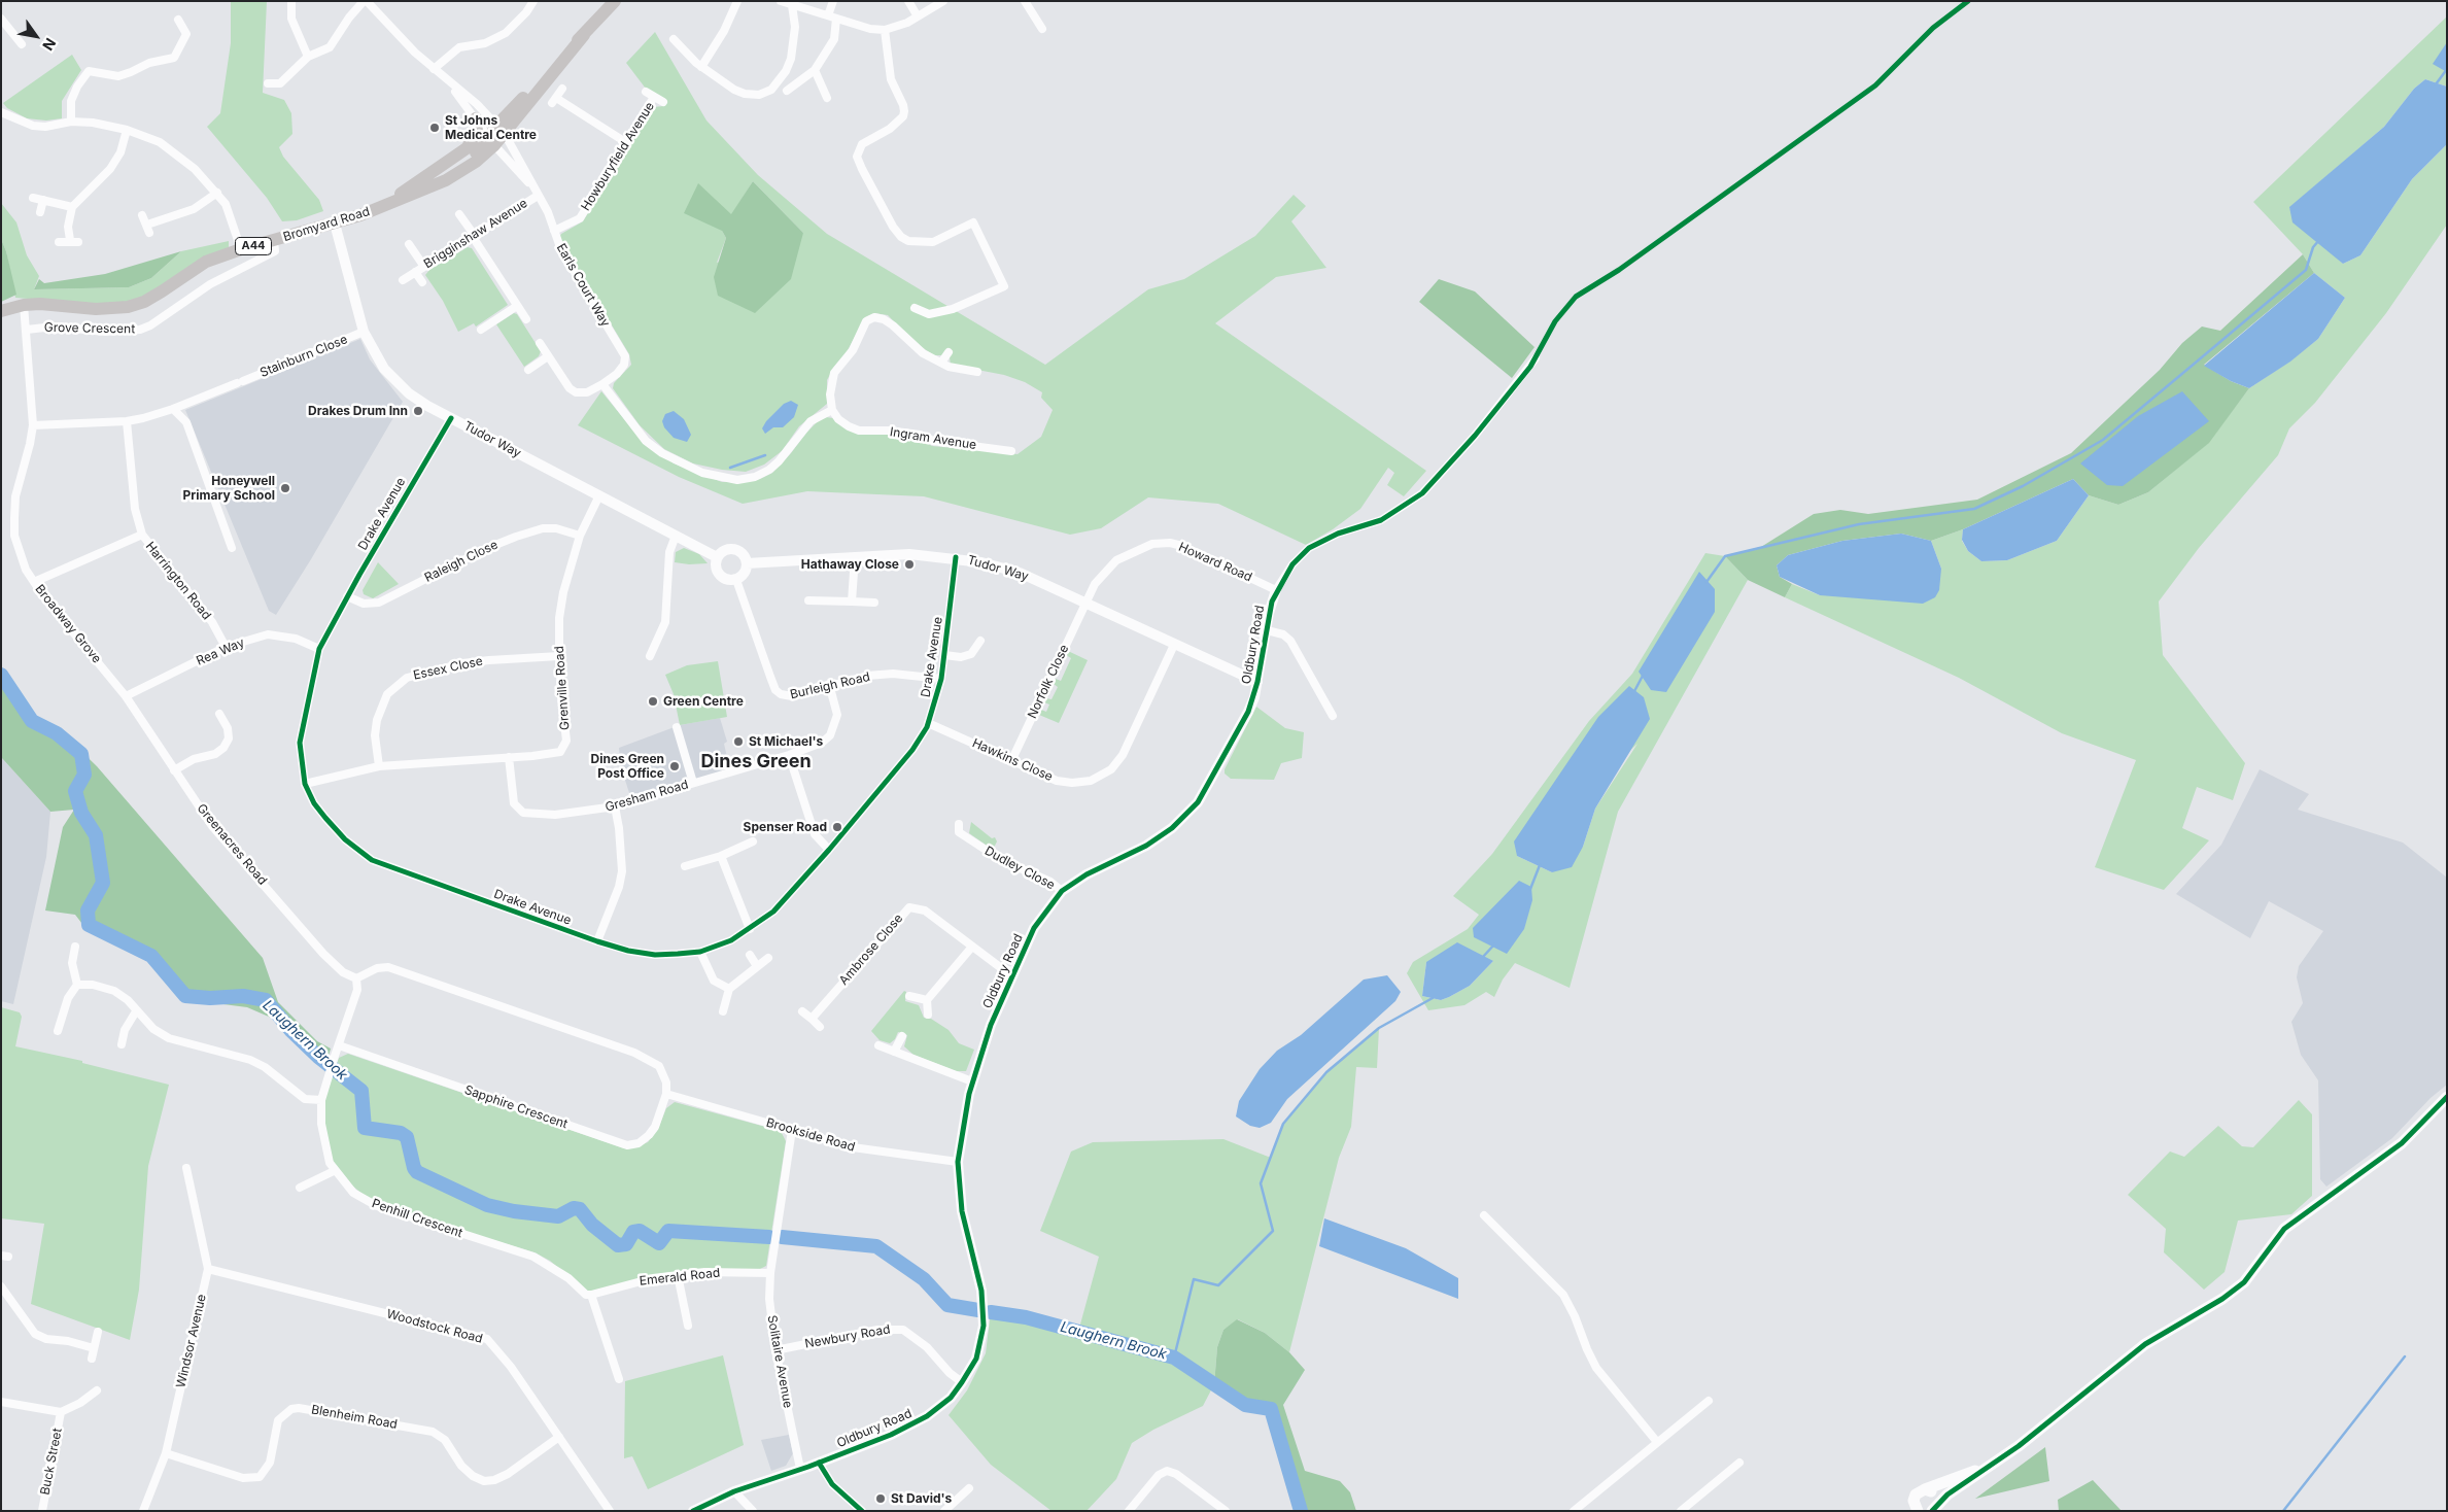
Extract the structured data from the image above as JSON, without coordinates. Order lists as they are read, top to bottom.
{
  "streets": {
    "main road": ["Bromyard Road", "A44"],
    "street": [
      "Howburyfield Avenue",
      "Brigginshaw Avenue",
      "Earls Court Way",
      "Grove Crescent",
      "Stainburn Close",
      "Ingram Avenue",
      "Tudor Way",
      "Drake Avenue",
      "Raleigh Close",
      "Howard Road",
      "Harrington Road",
      "Broadway Grove",
      "Oldbury Road",
      "Rea Way",
      "Essex Close",
      "Norfolk Close",
      "Burleigh Road",
      "Grenville Road",
      "Hawkins Close",
      "Gresham Road",
      "Greenacres Road",
      "Dudley Close",
      "Ambrose Close",
      "Sapphire Crescent",
      "Brookside Road",
      "Penhill Crescent",
      "Emerald Road",
      "Woodstock Road",
      "Newbury Road",
      "Windsor Avenue",
      "Solitaire Avenue",
      "Blenheim Road",
      "Buck Street"
    ]
  },
  "crossings": [
    ["Howburyfield Avenue", "Earls Court Way"],
    ["Bromyard Road", "Earls Court Way"],
    ["Bromyard Road", "Grove Crescent"],
    ["Bromyard Road", "Tudor Way"],
    ["Bromyard Road", "Broadway Grove"],
    ["Brigginshaw Avenue", "Earls Court Way"],
    ["Grove Crescent", "Broadway Grove"],
    ["Stainburn Close", "Tudor Way"],
    ["Stainburn Close", "Harrington Road"],
    ["Stainburn Close", "Broadway Grove"],
    ["Tudor Way", "Drake Avenue"],
    ["Tudor Way", "Howard Road"],
    ["Tudor Way", "Oldbury Road"],
    ["Tudor Way", "Norfolk Close"],
    ["Tudor Way", "Burleigh Road"],
    ["Tudor Way", "Grenville Road"],
    ["Tudor Way", "Hawkins Close"],
    ["Drake Avenue", "Raleigh Close"],
    ["Drake Avenue", "Rea Way"],
    ["Drake Avenue", "Burleigh Road"],
    ["Drake Avenue", "Grenville Road"],
    ["Drake Avenue", "Hawkins Close"],
    ["Raleigh Close", "Grenville Road"],
    ["Howard Road", "Oldbury Road"],
    ["Howard Road", "Norfolk Close"],
    ["Harrington Road", "Rea Way"],
    ["Broadway Grove", "Rea Way"],
    ["Broadway Grove", "Greenacres Road"],
    ["Oldbury Road", "Dudley Close"],
    ["Oldbury Road", "Ambrose Close"],
    ["Oldbury Road", "Brookside Road"],
    ["Oldbury Road", "Newbury Road"],
    ["Oldbury Road", "Solitaire Avenue"],
    ["Rea Way", "Greenacres Road"],
    ["Essex Close", "Grenville Road"],
    ["Norfolk Close", "Hawkins Close"],
    ["Burleigh Road", "Gresham Road"],
    ["Grenville Road", "Gresham Road"],
    ["Greenacres Road", "Penhill Crescent"],
    ["Sapphire Crescent", "Brookside Road"],
    ["Sapphire Crescent", "Penhill Crescent"],
    ["Brookside Road", "Solitaire Avenue"],
    ["Penhill Crescent", "Emerald Road"],
    ["Emerald Road", "Solitaire Avenue"],
    ["Woodstock Road", "Windsor Avenue"],
    ["Woodstock Road", "Blenheim Road"],
    ["Newbury Road", "Solitaire Avenue"],
    ["Windsor Avenue", "Blenheim Road"]
  ],
  "districts": ["Dines Green"],
  "water": ["Laughern Brook"],
  "places": [
    "St Johns Medical Centre",
    "Drakes Drum Inn",
    "Honeywell Primary School",
    "Hathaway Close",
    "Green Centre",
    "St Michael's",
    "Dines Green Post Office",
    "Spenser Road",
    "St David's"
  ],
  "north": "bottom right"
}
